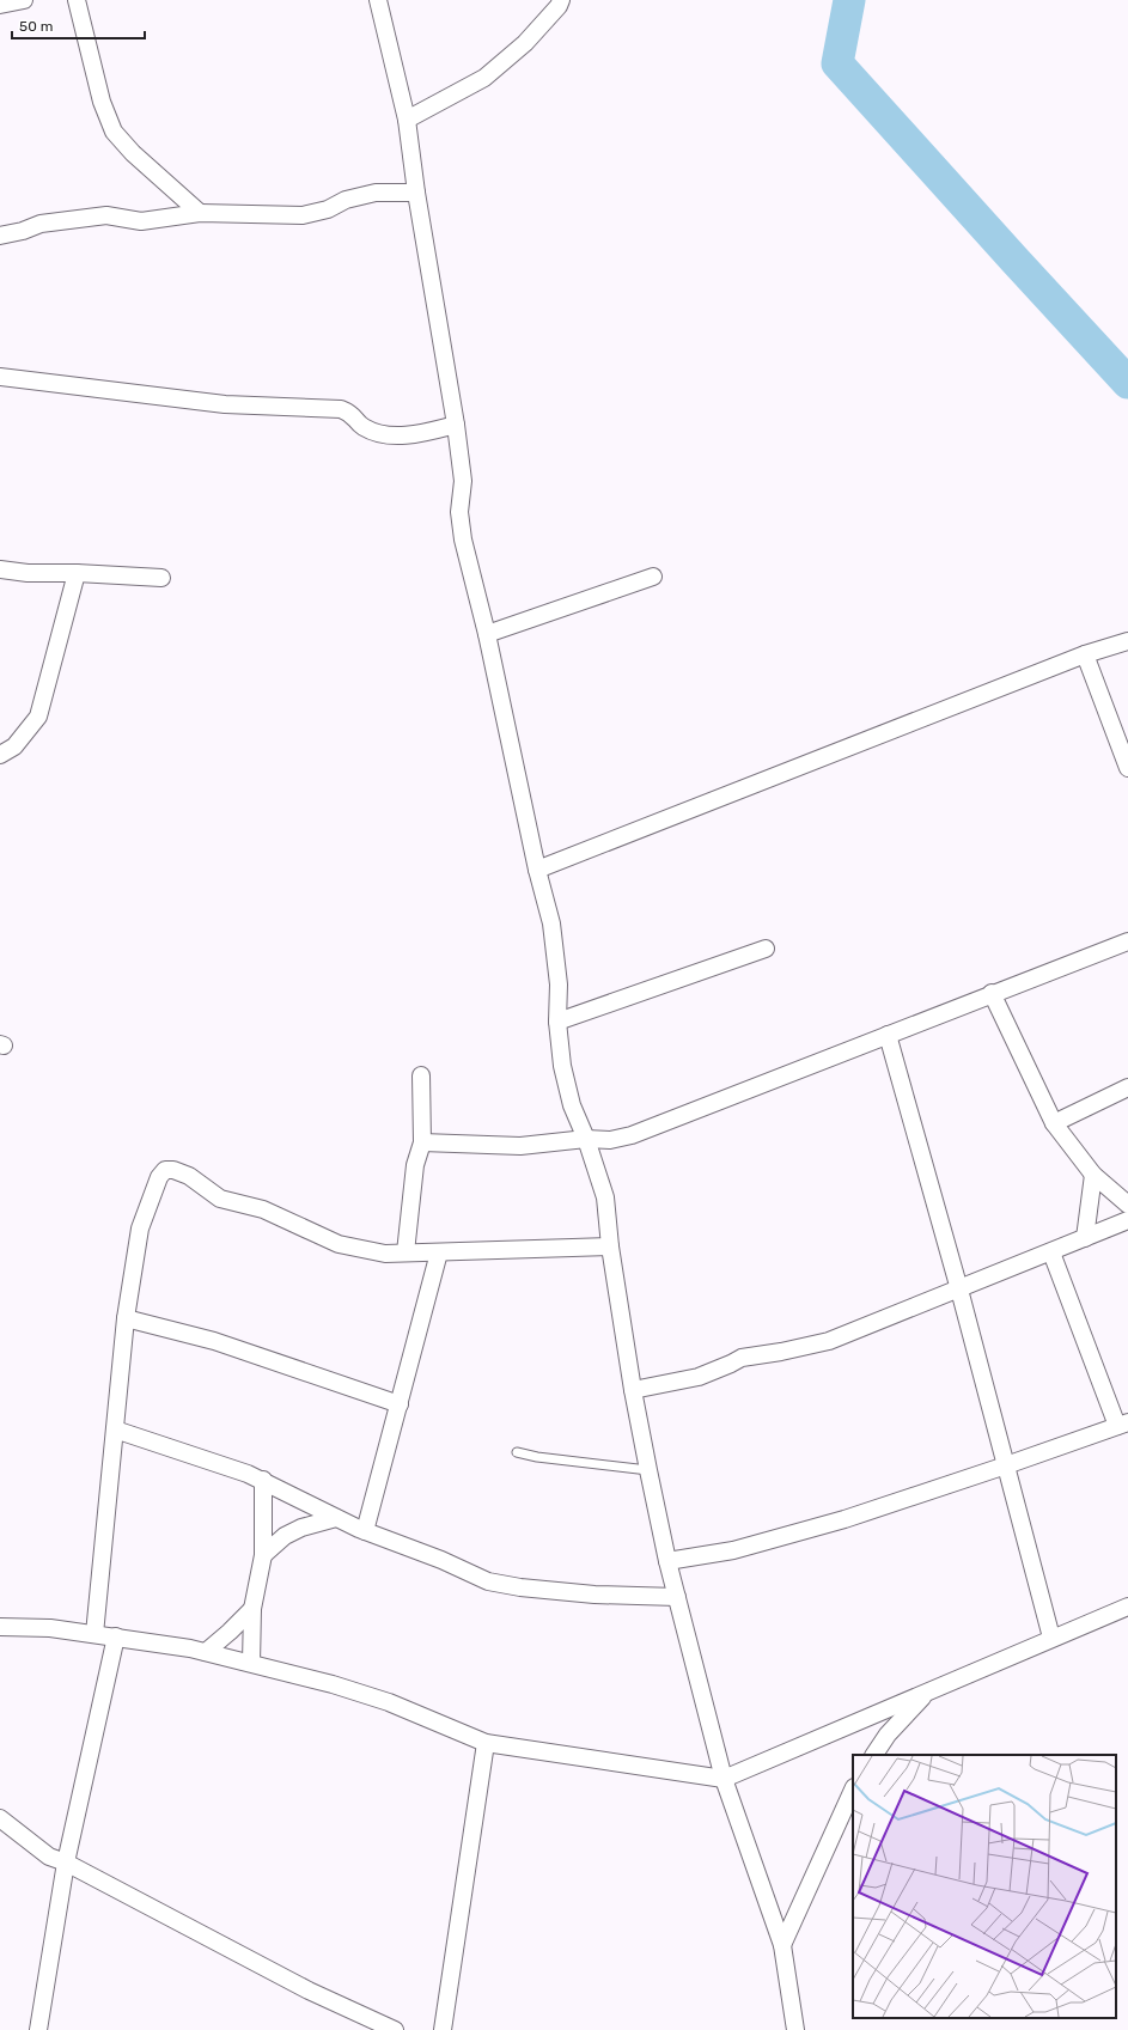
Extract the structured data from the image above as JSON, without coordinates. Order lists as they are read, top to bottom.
{
  "scale_bar": "50 m"
}
